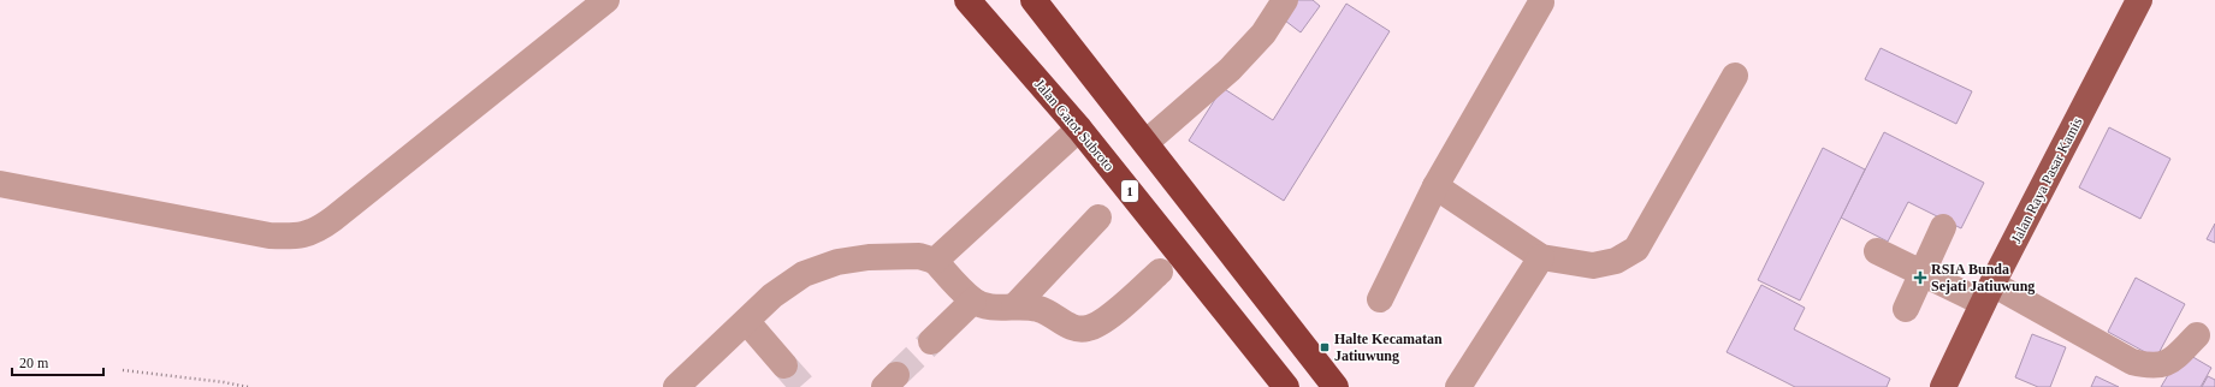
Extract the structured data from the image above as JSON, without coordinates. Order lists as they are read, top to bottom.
{
  "streets": {
    "highway": ["Jalan Gatot Subroto", "1"],
    "main road": ["Jalan Raya Pasar Kamis"]
  },
  "places": {
    "health": ["RSIA Bunda Sejati Jatiuwung"],
    "transit": ["Halte Kecamatan Jatiuwung"]
  },
  "scale_bar": "20 m"
}
